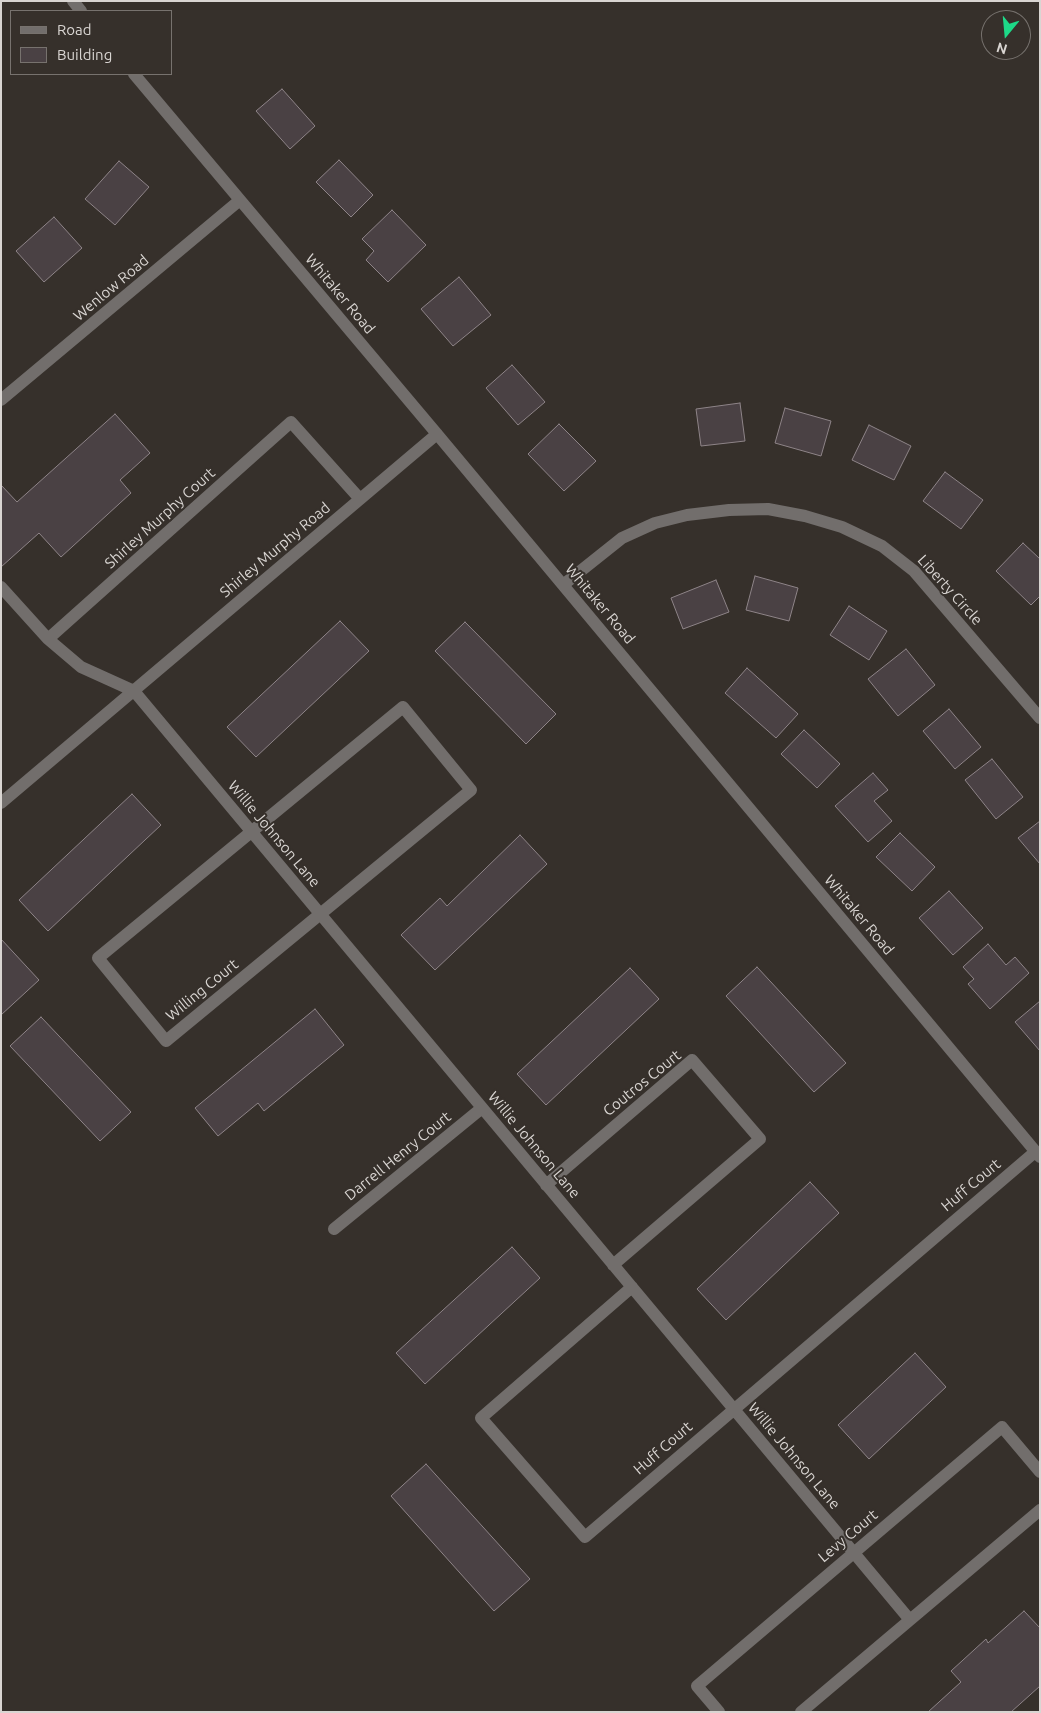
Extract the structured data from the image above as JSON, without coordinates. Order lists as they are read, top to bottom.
{
  "streets": {
    "street": [
      "Wenlow Road",
      "Whitaker Road",
      "Shirley Murphy Court",
      "Shirley Murphy Road",
      "Liberty Circle",
      "Willie Johnson Lane",
      "Willing Court",
      "Coutros Court",
      "Darrell Henry Court",
      "Huff Court",
      "Levy Court"
    ]
  },
  "crossings": [
    ["Wenlow Road", "Whitaker Road"],
    ["Whitaker Road", "Shirley Murphy Road"],
    ["Whitaker Road", "Liberty Circle"],
    ["Whitaker Road", "Huff Court"],
    ["Shirley Murphy Court", "Shirley Murphy Road"],
    ["Shirley Murphy Road", "Willie Johnson Lane"],
    ["Willie Johnson Lane", "Willing Court"],
    ["Willie Johnson Lane", "Coutros Court"],
    ["Willie Johnson Lane", "Darrell Henry Court"],
    ["Willie Johnson Lane", "Huff Court"],
    ["Willie Johnson Lane", "Levy Court"]
  ],
  "legend": ["Road", "Building"],
  "north": "bottom"
}
